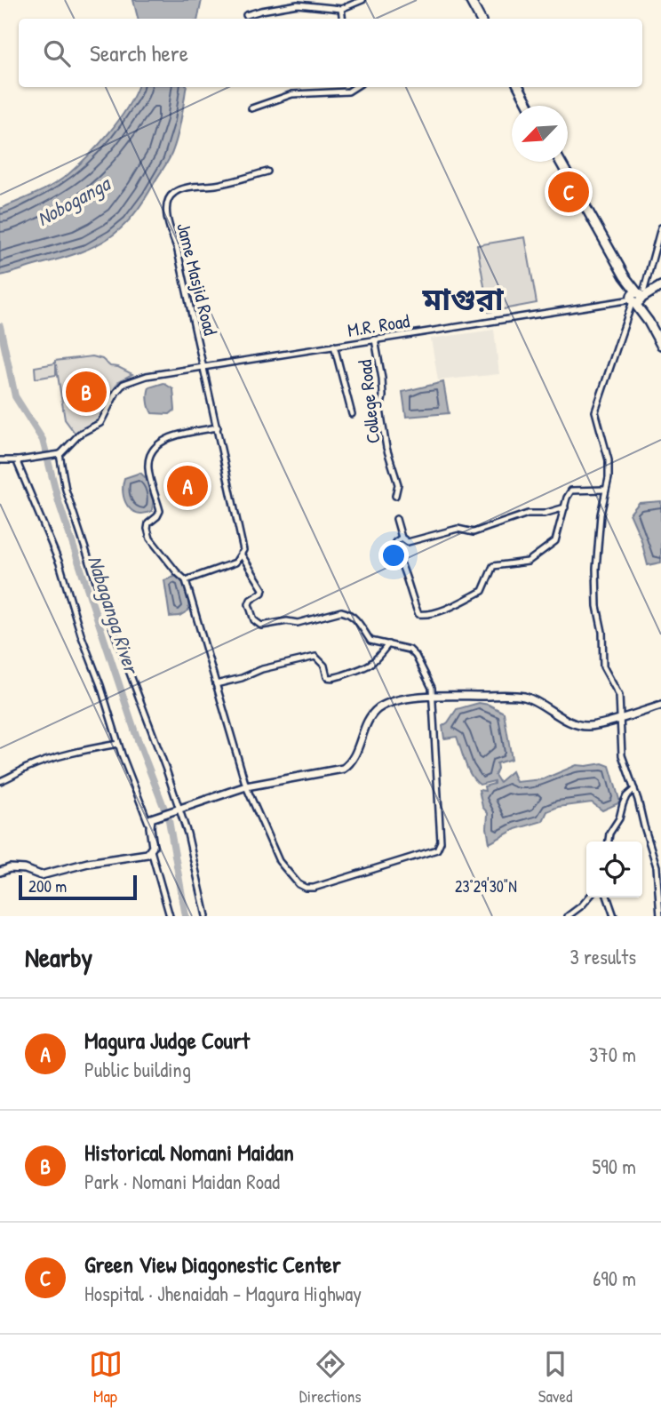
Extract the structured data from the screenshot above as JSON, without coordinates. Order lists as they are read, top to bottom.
{
  "streets": {
    "street": ["Jame Masjid Road", "M.R. Road", "College Road"]
  },
  "crossings": [
    ["Jame Masjid Road", "M.R. Road"],
    ["M.R. Road", "College Road"]
  ],
  "districts": ["মাগুরা"],
  "water": ["Noboganga", "Nabaganga River"],
  "scale_bar": "200 m",
  "north": "bottom left",
  "page": {
    "search": "Search here",
    "pins": ["C", "B", "A"],
    "scale": "200 m",
    "heading": ["Nearby", "3 results"],
    "list": [
      {
        "mark": "A",
        "name": "Magura Judge Court",
        "note": "Public building",
        "value": "370 m"
      },
      {
        "mark": "B",
        "name": "Historical Nomani Maidan",
        "note": "Park · Nomani Maidan Road",
        "value": "590 m"
      },
      {
        "mark": "C",
        "name": "Green View Diagonestic Center",
        "note": "Hospital · Jhenaidah - Magura Highway",
        "value": "690 m"
      }
    ],
    "nav": ["Map", "Directions", "Saved"]
  },
  "coordinates": ["23°29'30\"N"]
}
